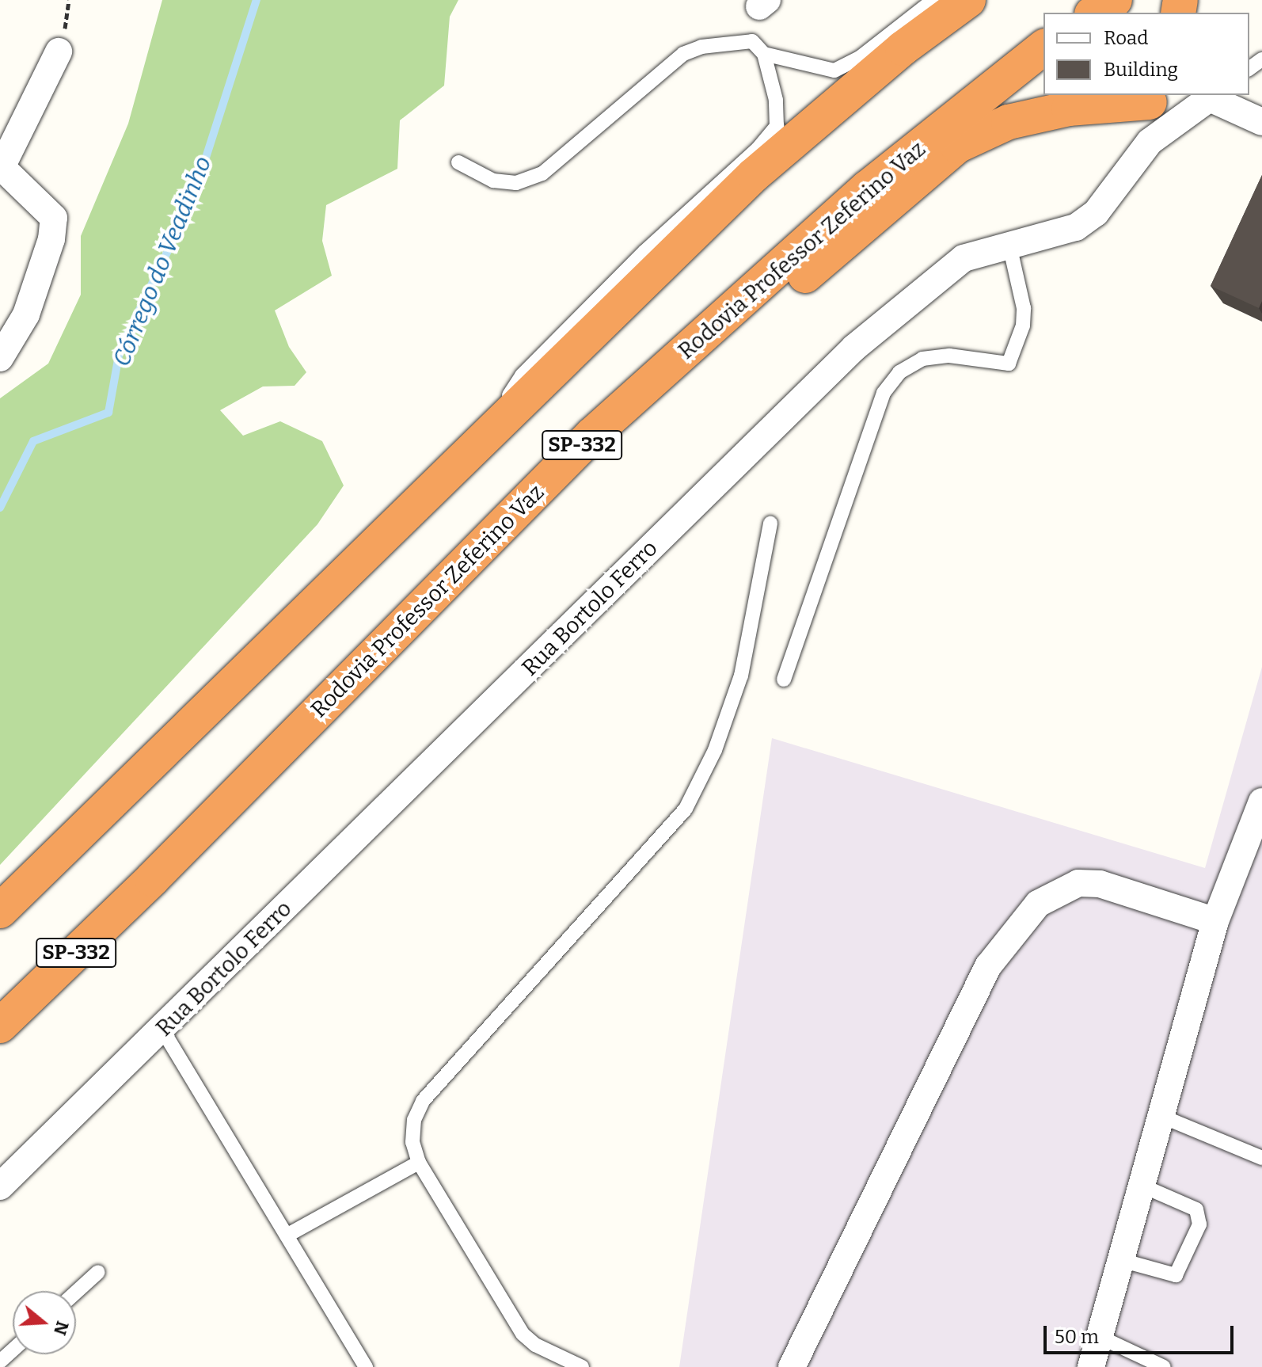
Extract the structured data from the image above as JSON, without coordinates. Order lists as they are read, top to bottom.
{
  "streets": {
    "highway": ["Rodovia Professor Zeferino Vaz", "SP-332"],
    "street": ["Rua Bortolo Ferro"]
  },
  "water": ["Córrego do Veadinho"],
  "legend": ["Road", "Building"],
  "scale_bar": "50 m",
  "north": "right"
}
